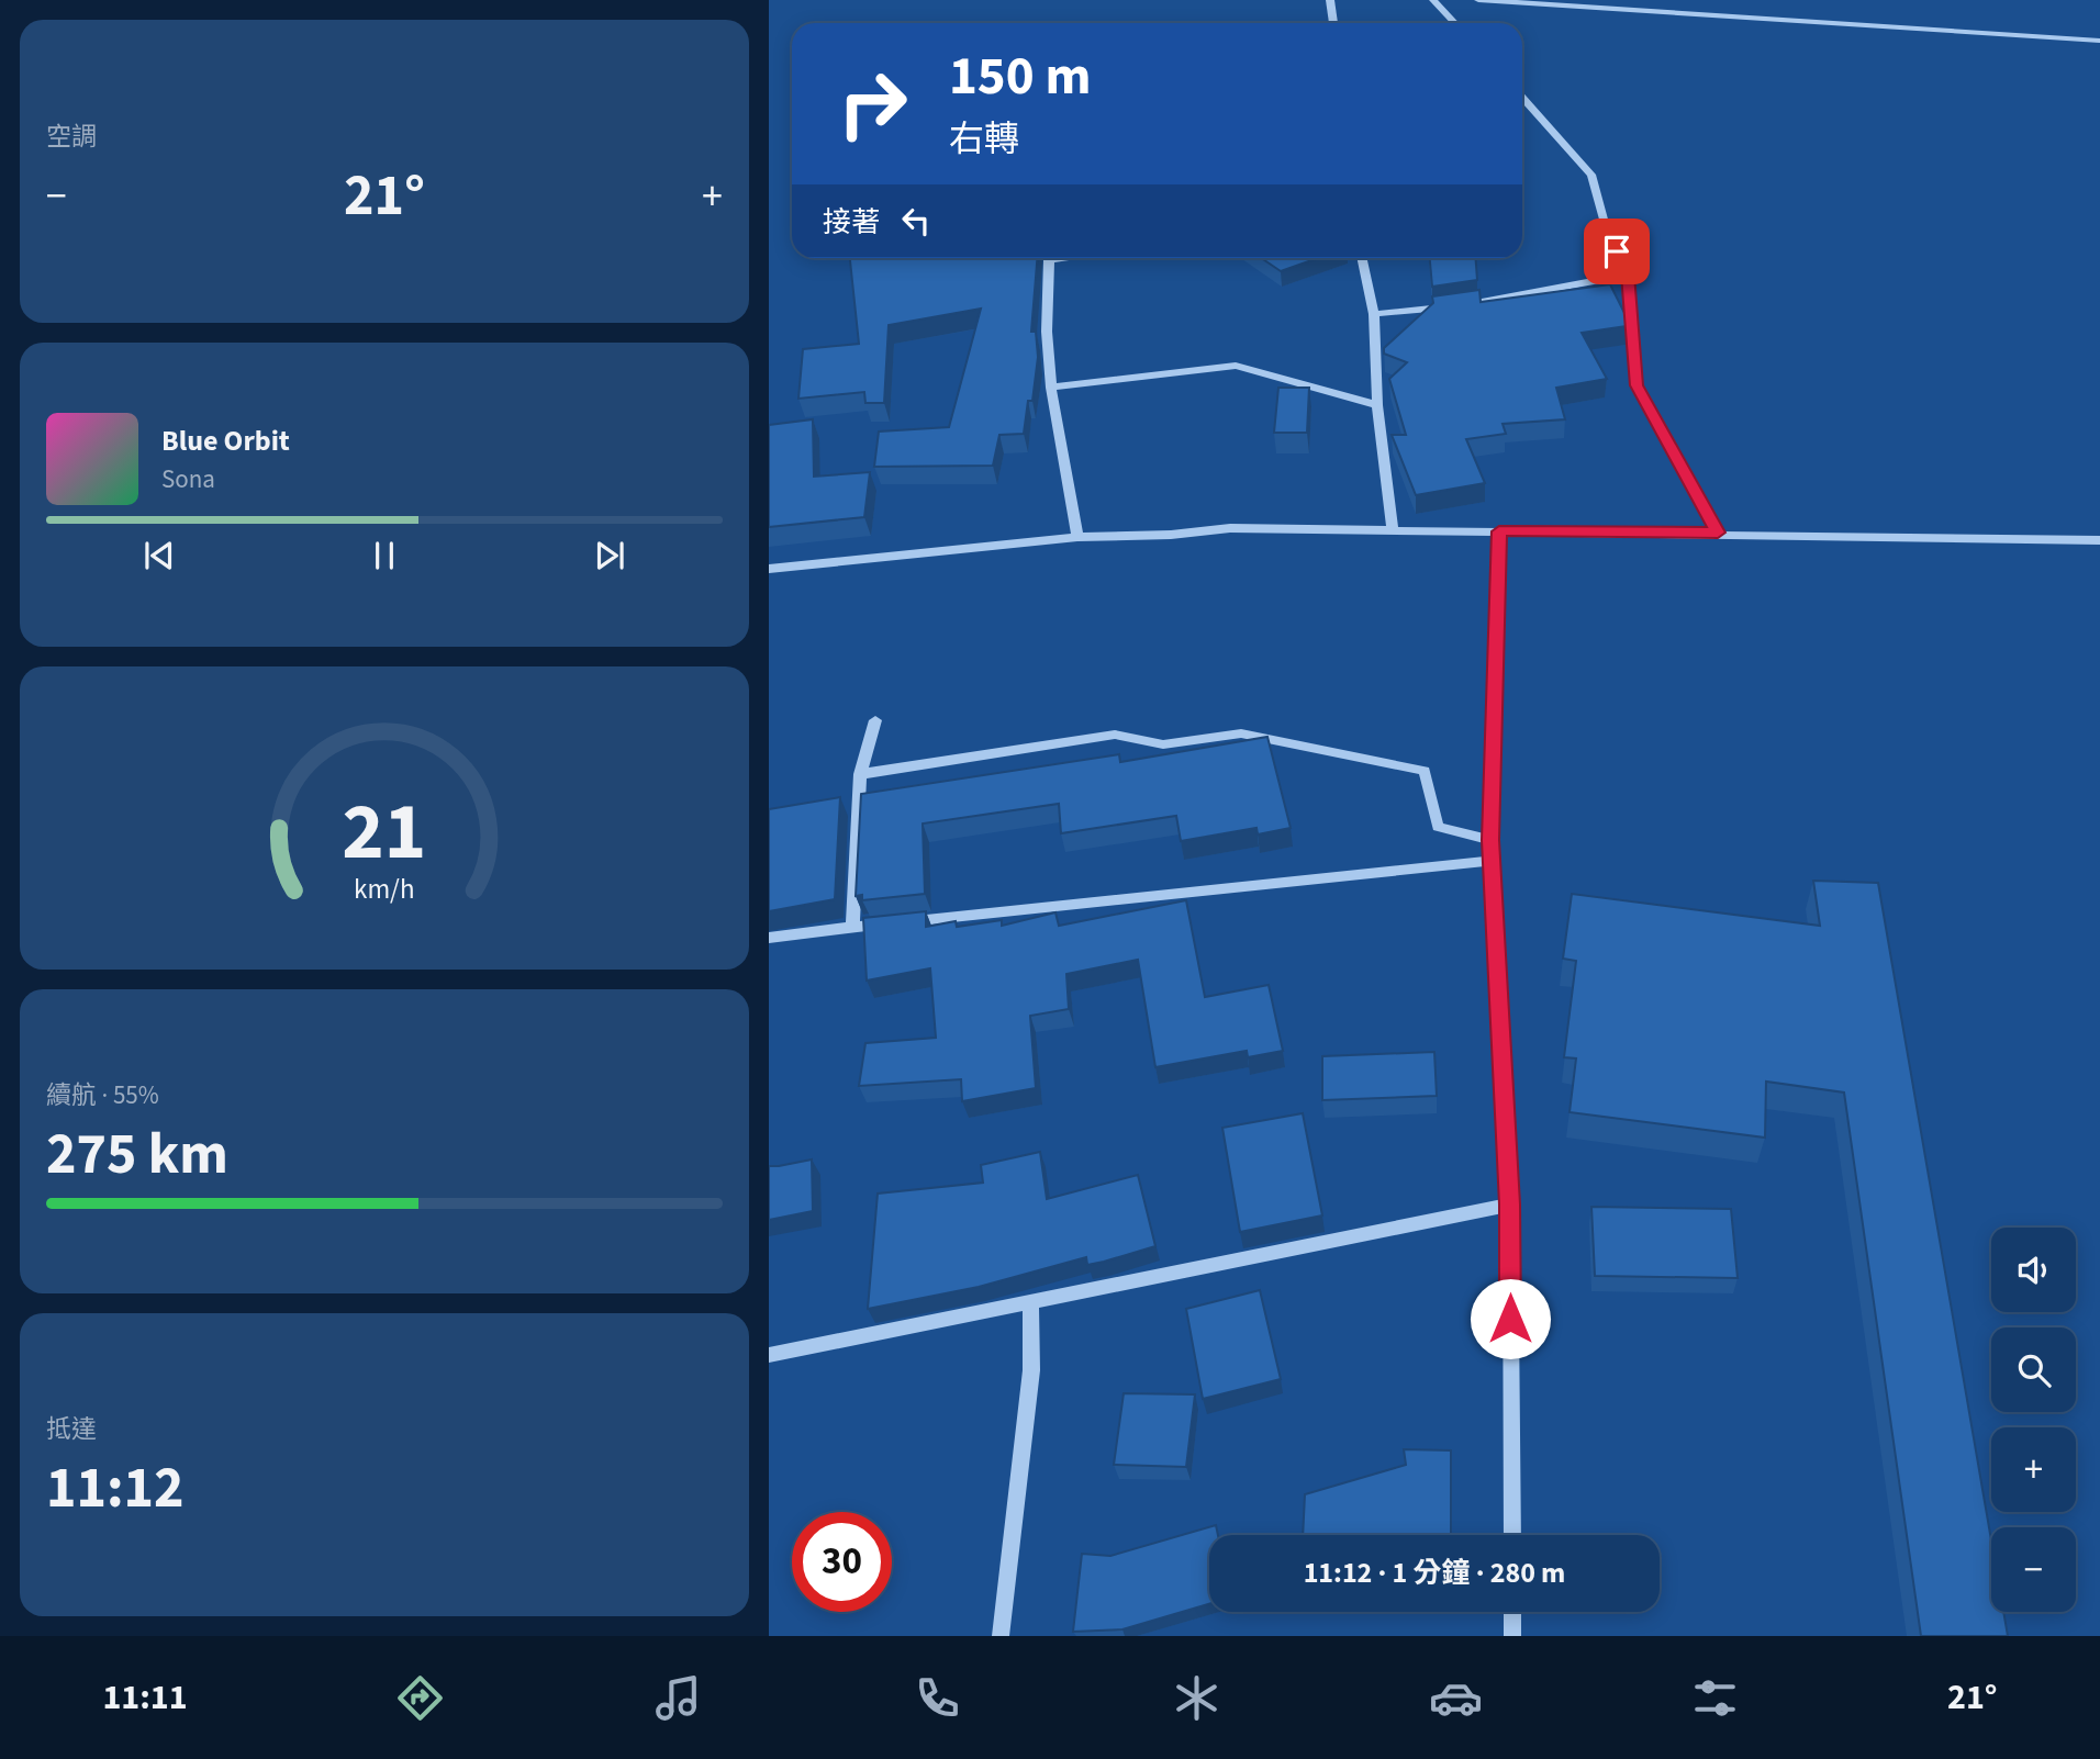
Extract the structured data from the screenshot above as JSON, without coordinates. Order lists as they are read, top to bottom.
{
  "page": {
    "tile": [
      "空調",
      ["續航 · 55%", "275 km"],
      ["抵達", "11:12"]
    ],
    "turn": ["150 m", "右轉"],
    "heat": ["−", "21°", "+"],
    "then": "接著",
    "song": ["Blue Orbit", "Sona"],
    "map_buttons": ["+", "−"],
    "limit": "30",
    "trip": "11:12 · 1 分鐘 · 280 m",
    "tabs": ["11:11", "21°"],
    "gauge": ["21", "km/h"]
  }
}
